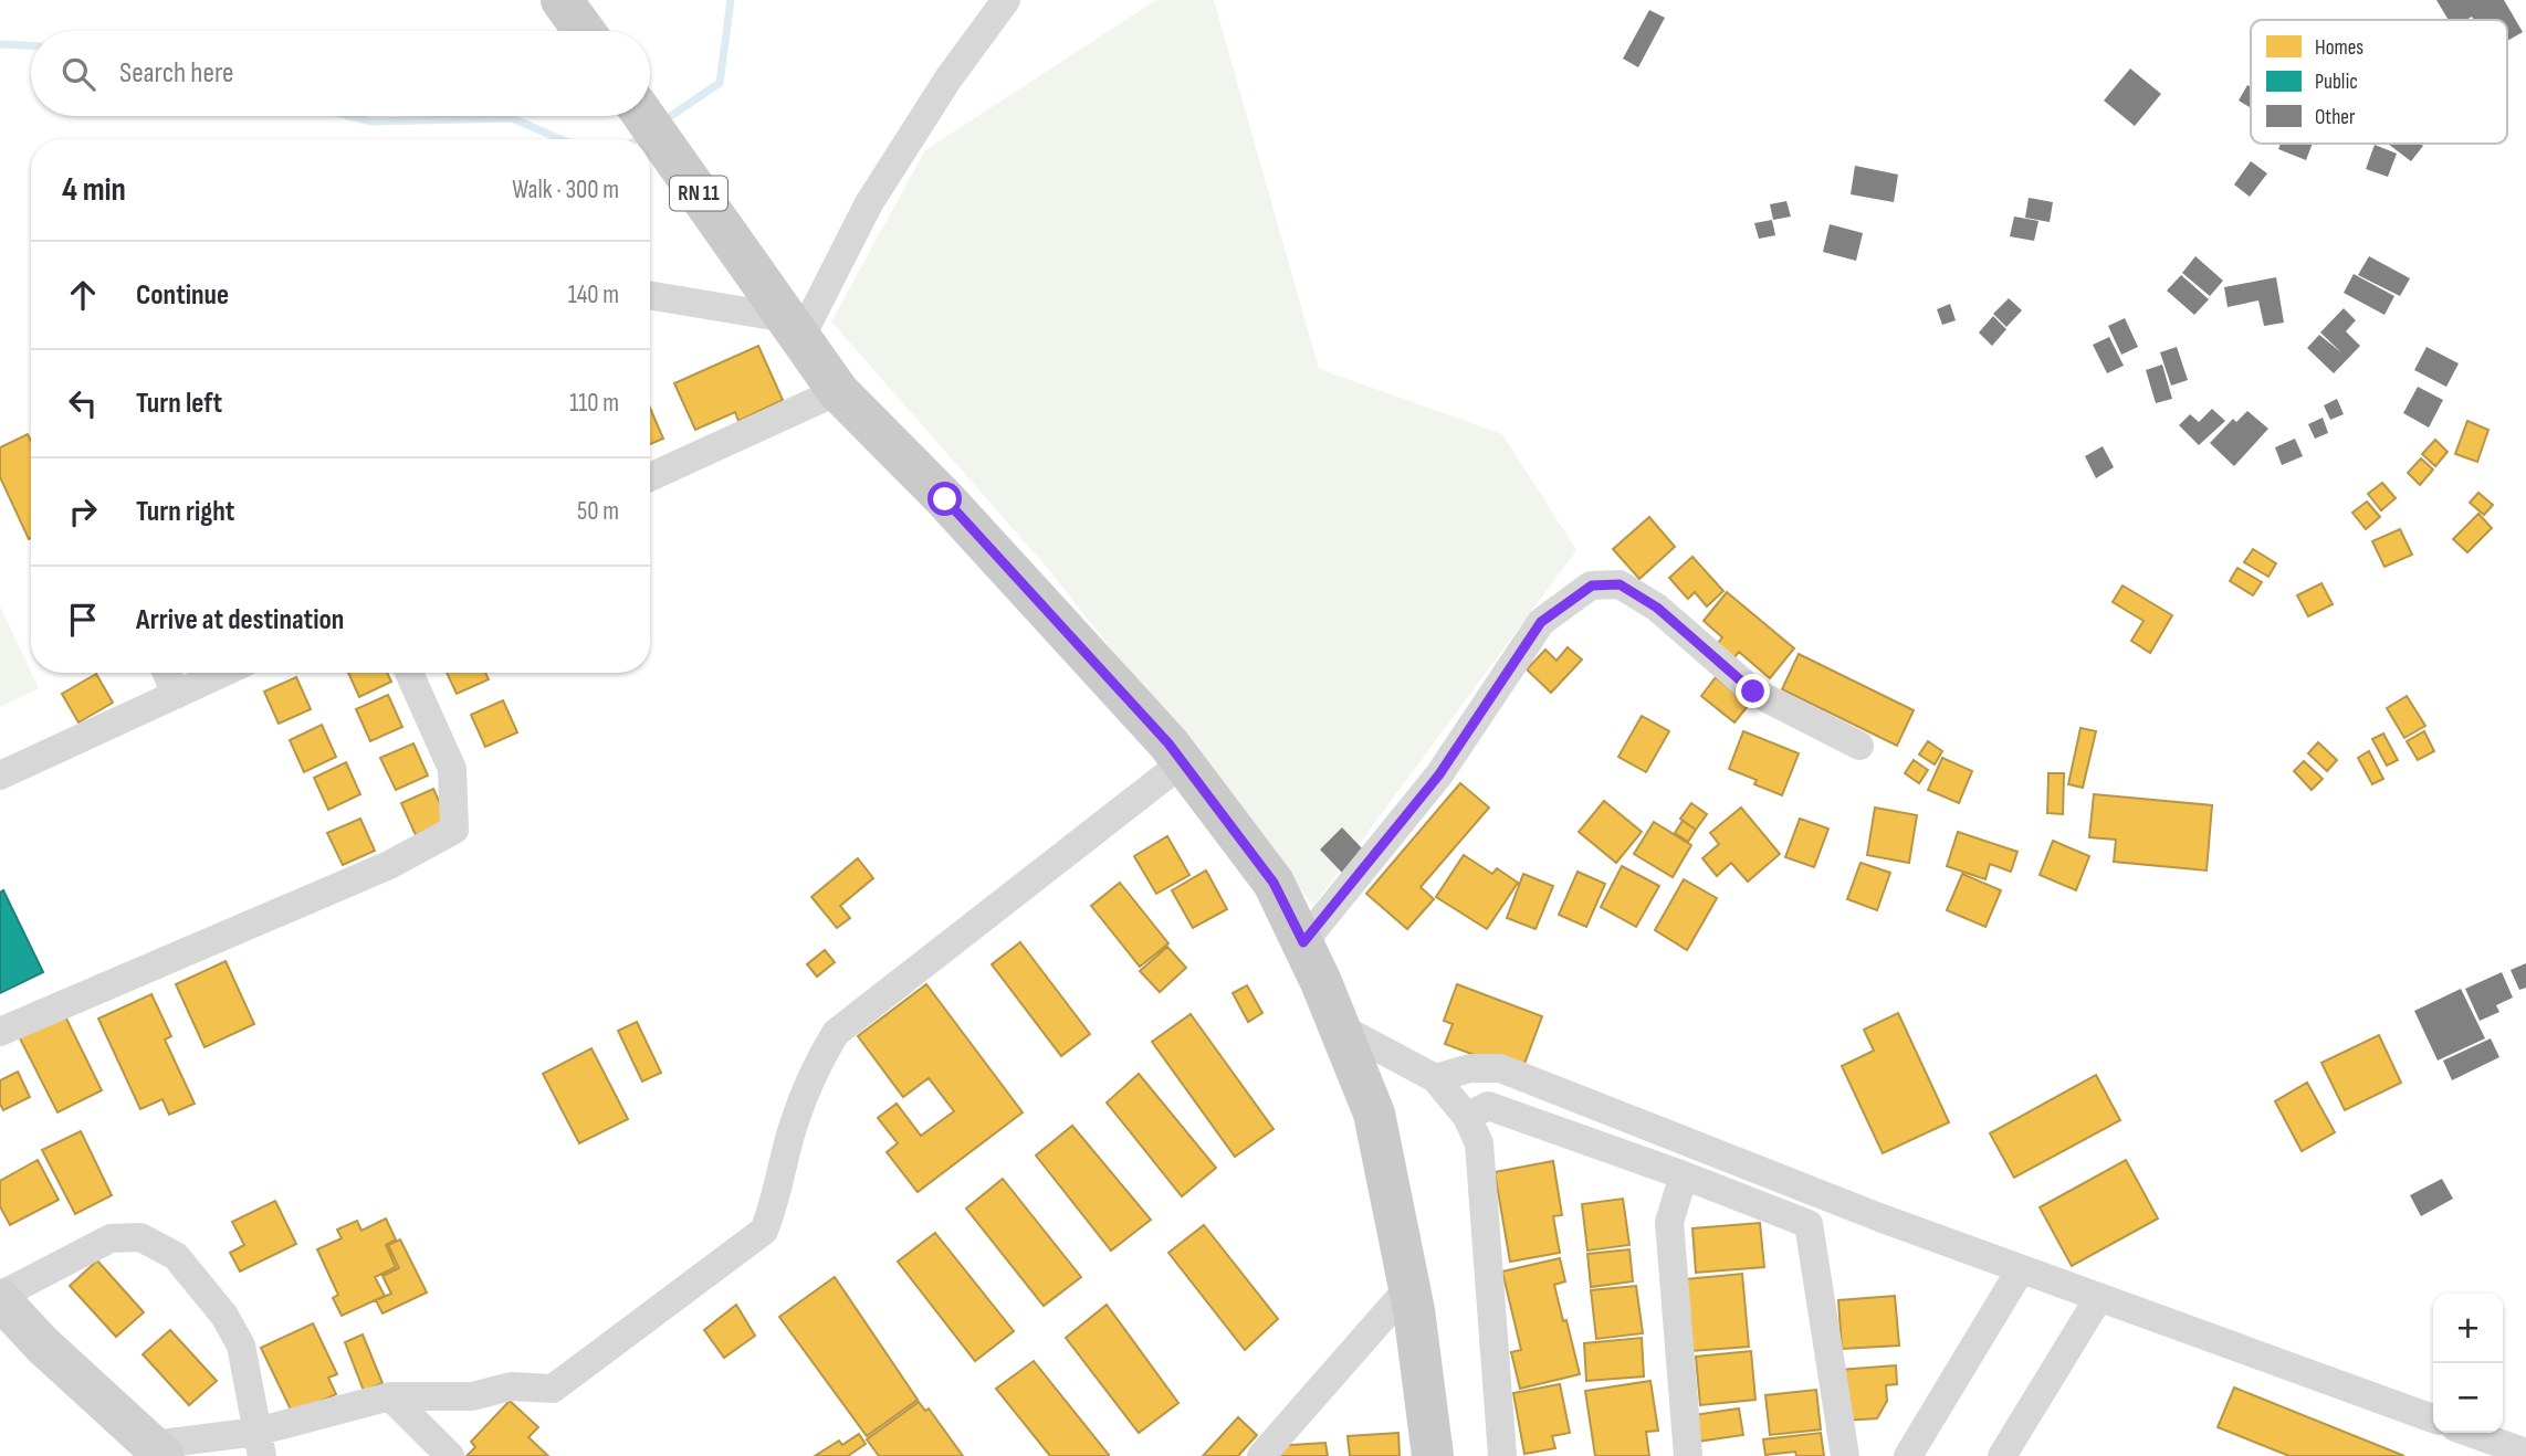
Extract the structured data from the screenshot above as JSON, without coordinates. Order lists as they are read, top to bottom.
{
  "streets": {
    "main road": ["RN 11"]
  },
  "legend": ["Homes", "Public", "Other"],
  "page": {
    "search": "Search here",
    "heading": ["4 min", "Walk · 300 m"],
    "list": [
      ["Continue", "140 m"],
      ["Turn left", "110 m"],
      ["Turn right", "50 m"],
      "Arrive at destination"
    ],
    "map_buttons": ["+", "−"]
  }
}
